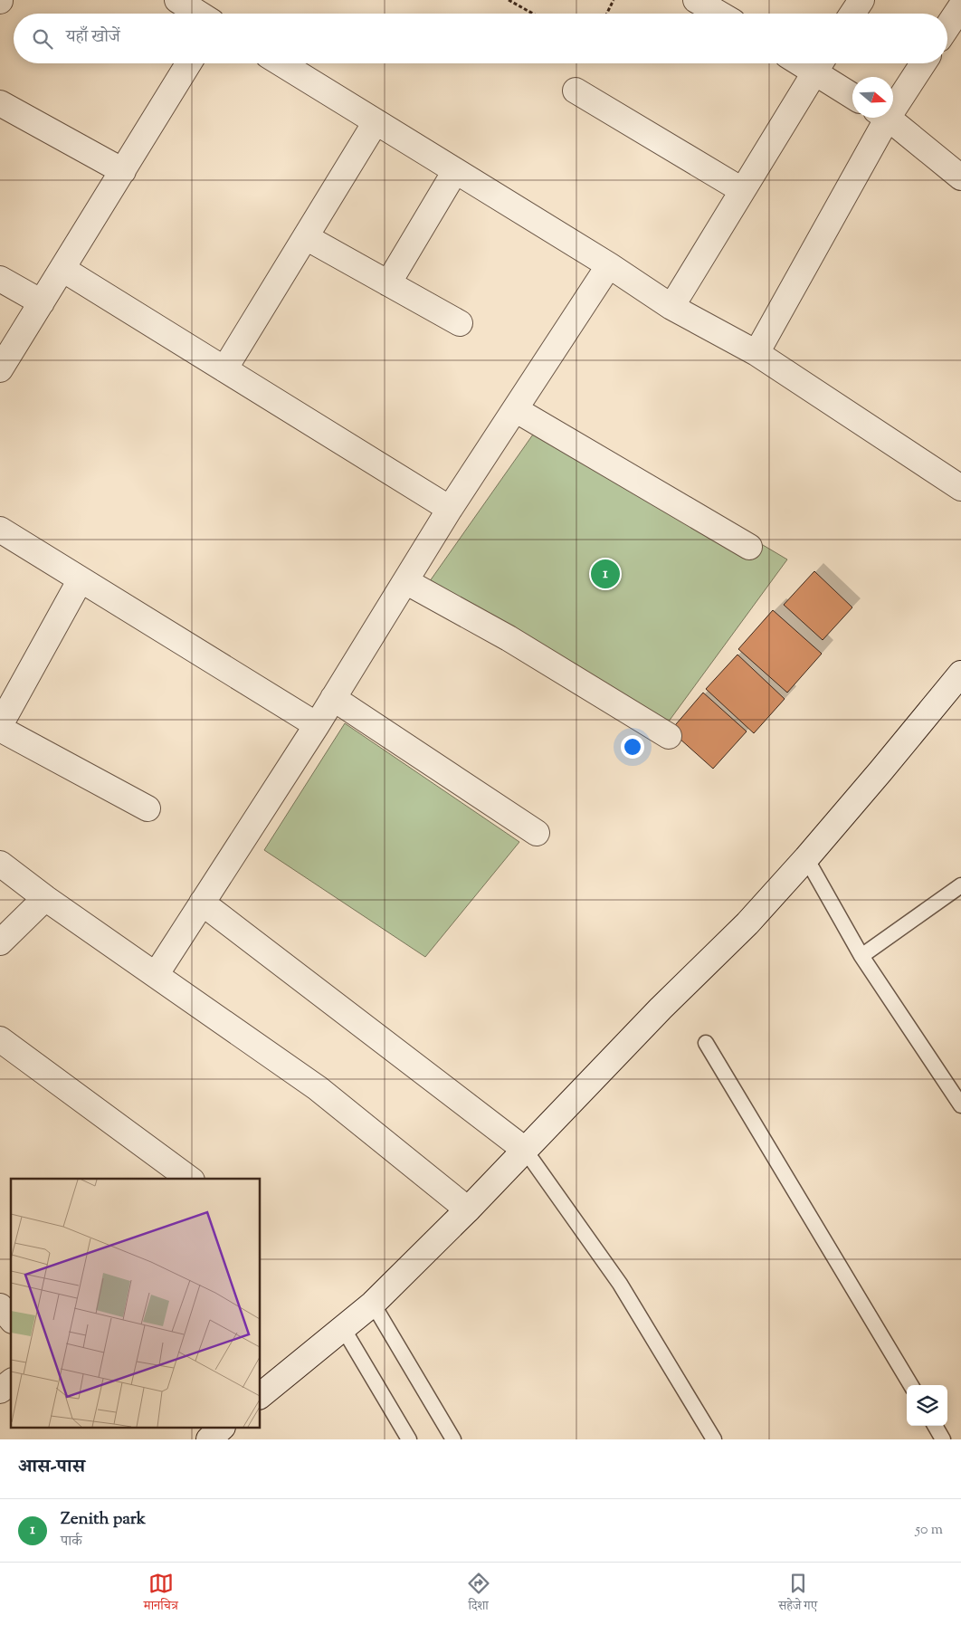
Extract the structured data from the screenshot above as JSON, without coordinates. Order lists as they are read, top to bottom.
{
  "north": "right",
  "page": {
    "search": "यहाँ खोजें",
    "pins": "1",
    "heading": "आस-पास",
    "list": [
      {
        "mark": "1",
        "name": "Zenith park",
        "note": "पार्क",
        "value": "50 m"
      }
    ],
    "nav": ["मानचित्र", "दिशा", "सहेजे गए"]
  }
}
